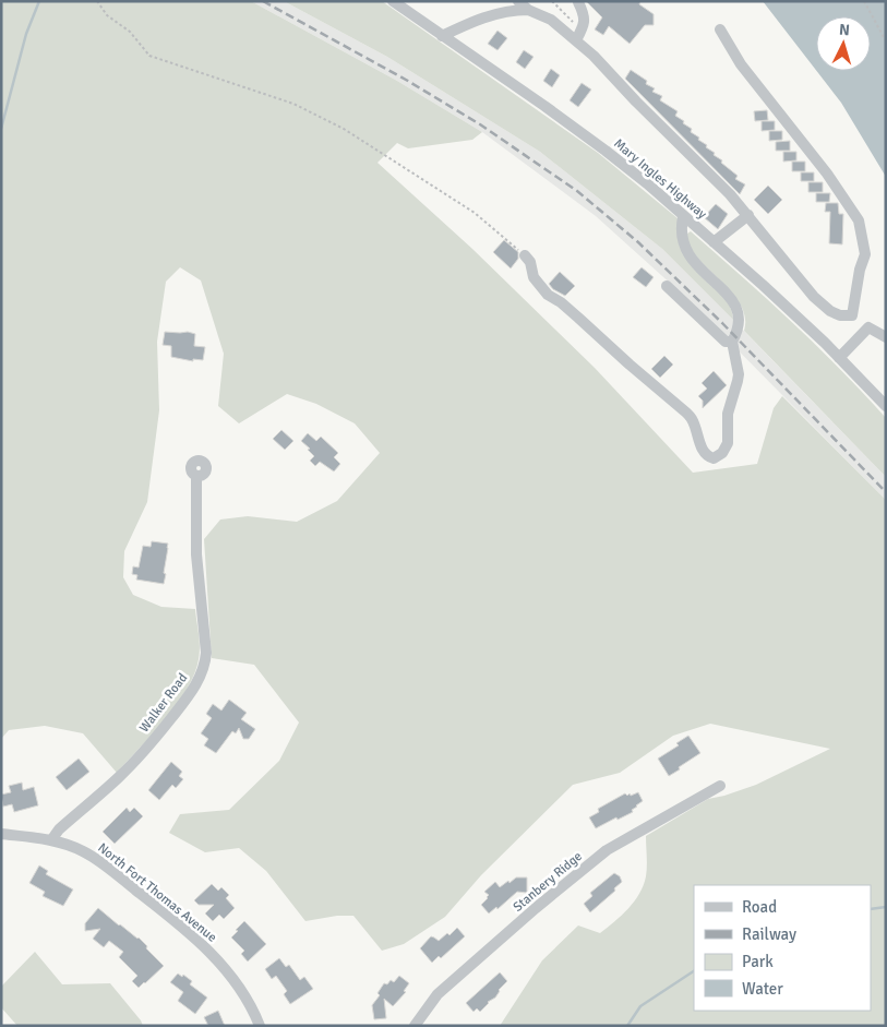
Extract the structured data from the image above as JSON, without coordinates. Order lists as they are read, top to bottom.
{
  "streets": {
    "street": [
      "Mary Ingles Highway",
      "Walker Road",
      "Stanbery Ridge",
      "North Fort Thomas Avenue"
    ]
  },
  "crossings": [
    ["Walker Road", "North Fort Thomas Avenue"]
  ],
  "legend": [
    "Road",
    "Railway",
    "Park",
    "Water"
  ],
  "north": "top"
}
